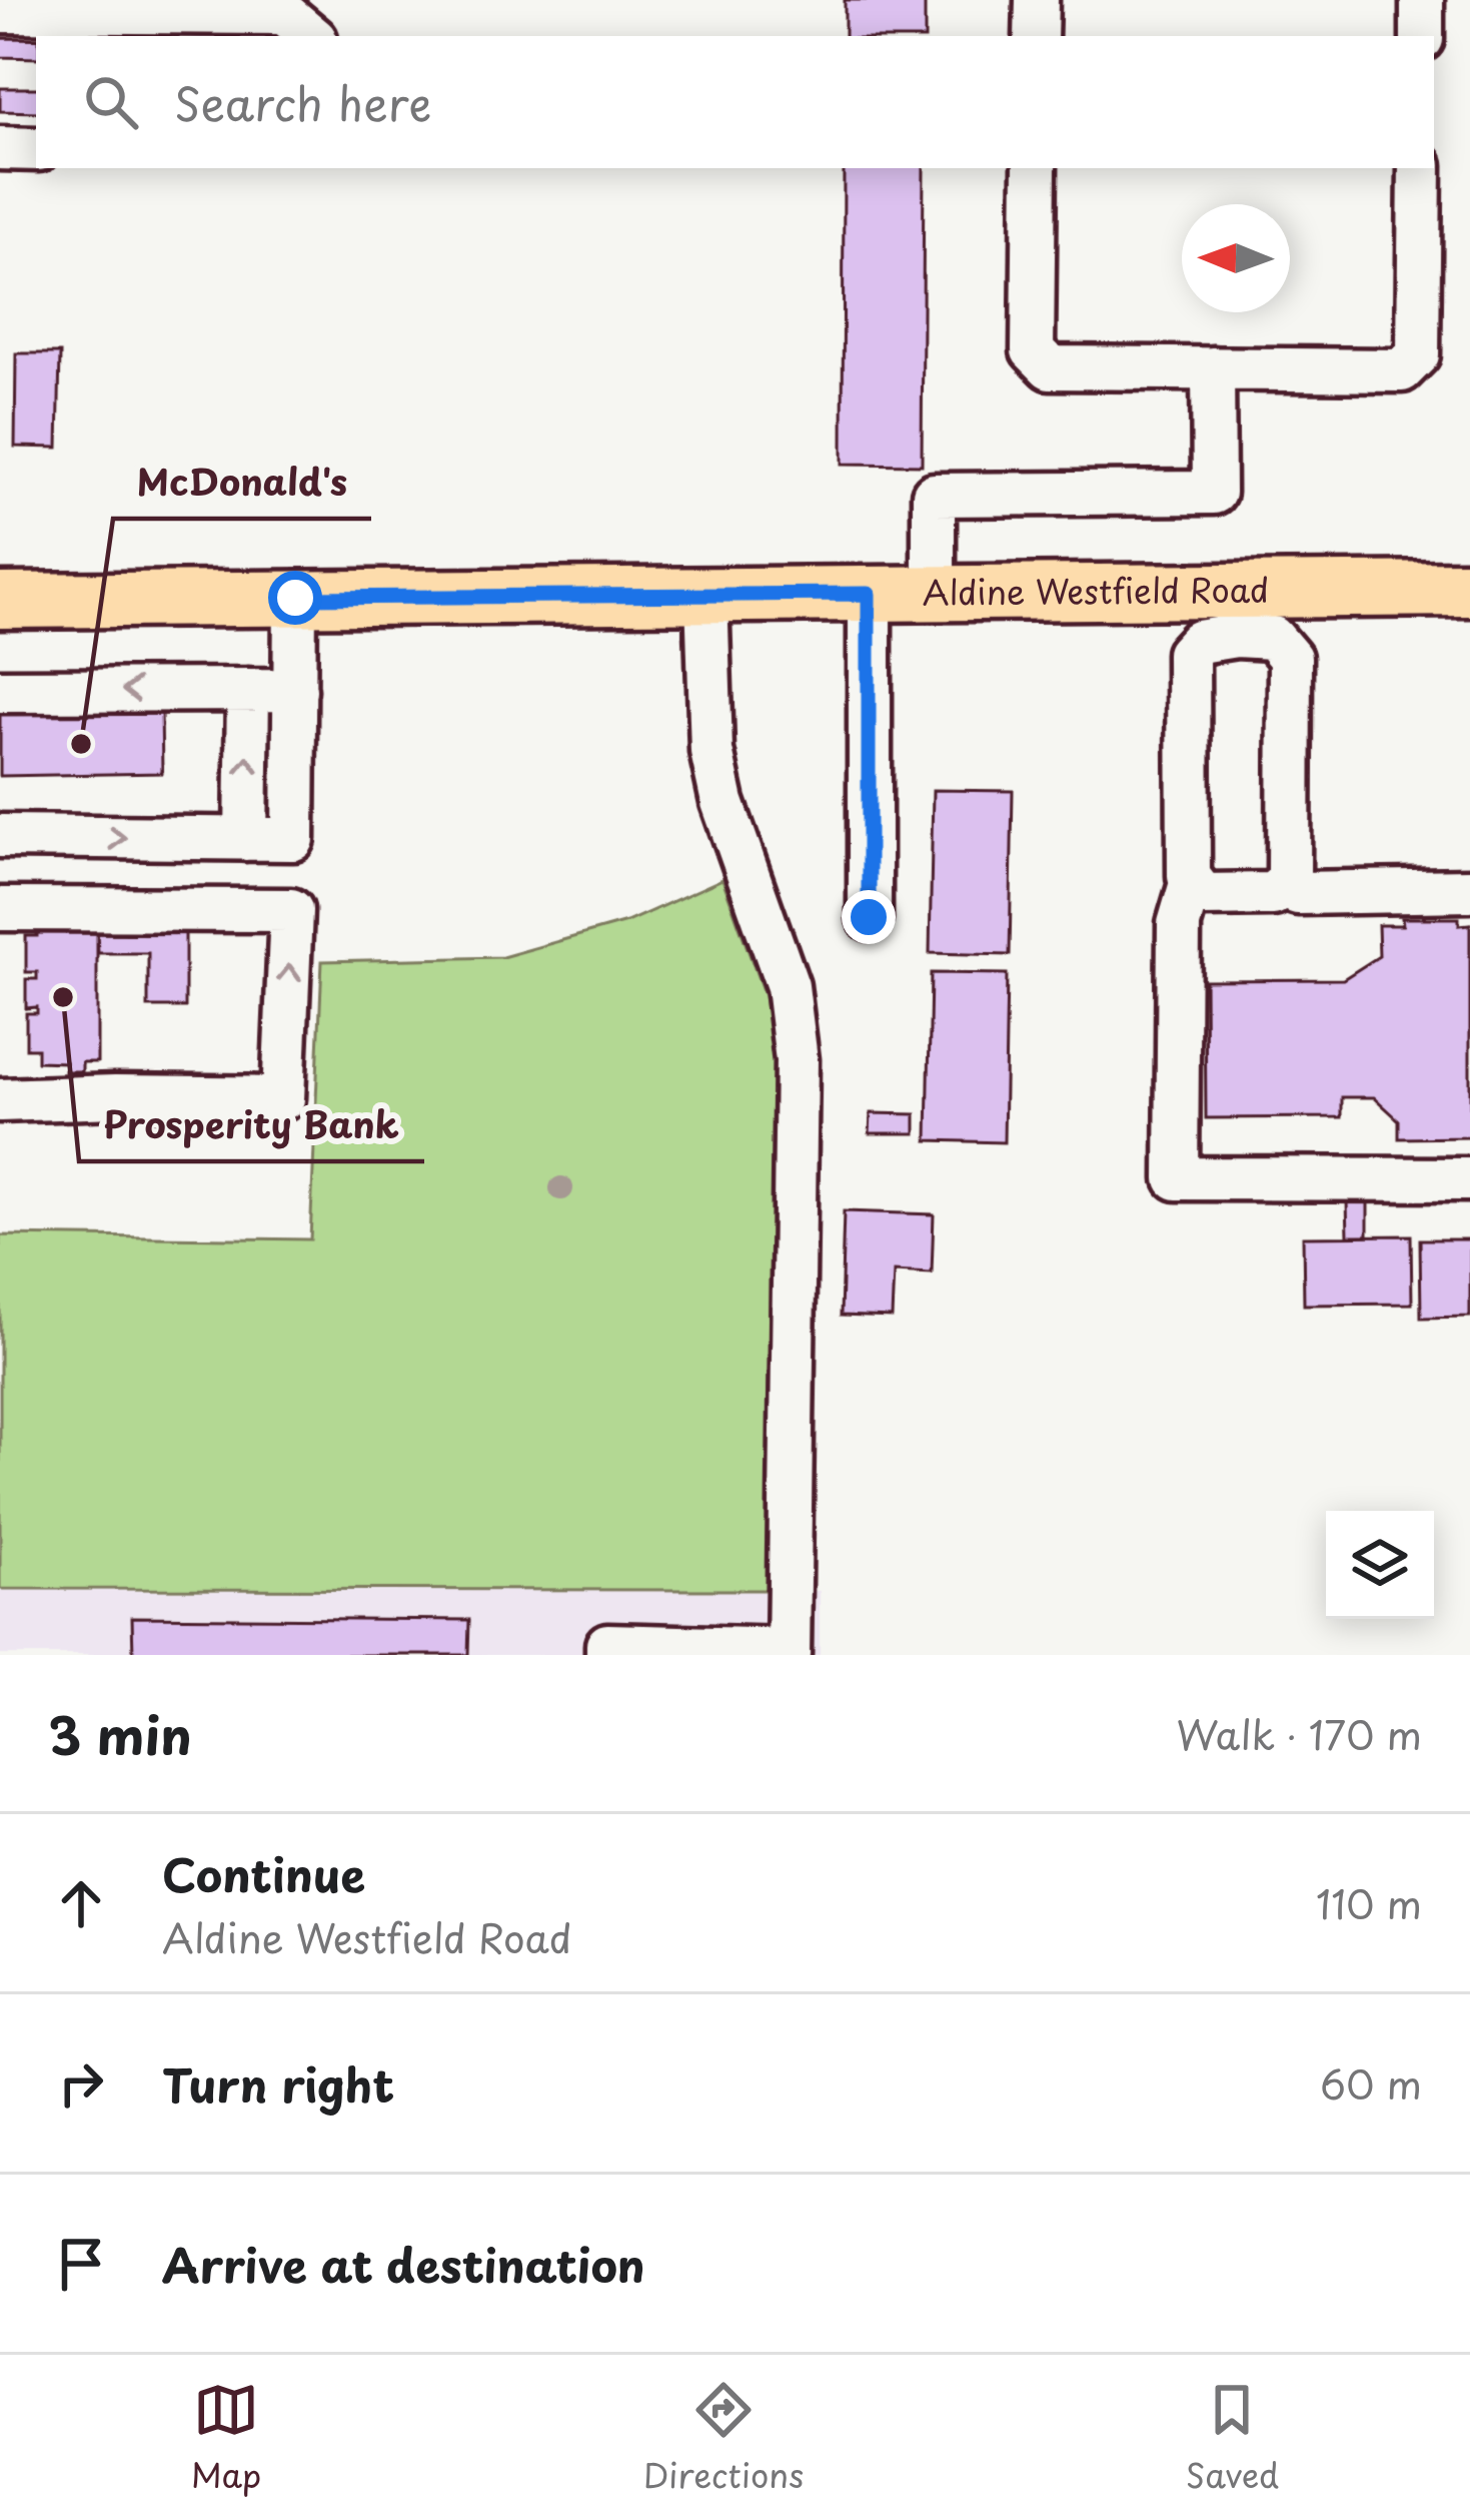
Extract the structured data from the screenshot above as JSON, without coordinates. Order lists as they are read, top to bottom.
{
  "streets": {
    "main road": ["Aldine Westfield Road"]
  },
  "places": ["McDonald's", "Prosperity Bank"],
  "north": "left",
  "page": {
    "search": "Search here",
    "heading": ["3 min", "Walk · 170 m"],
    "list": [
      ["Continue", "Aldine Westfield Road", "110 m"],
      ["Turn right", "60 m"],
      "Arrive at destination"
    ],
    "nav": ["Map", "Directions", "Saved"]
  }
}
